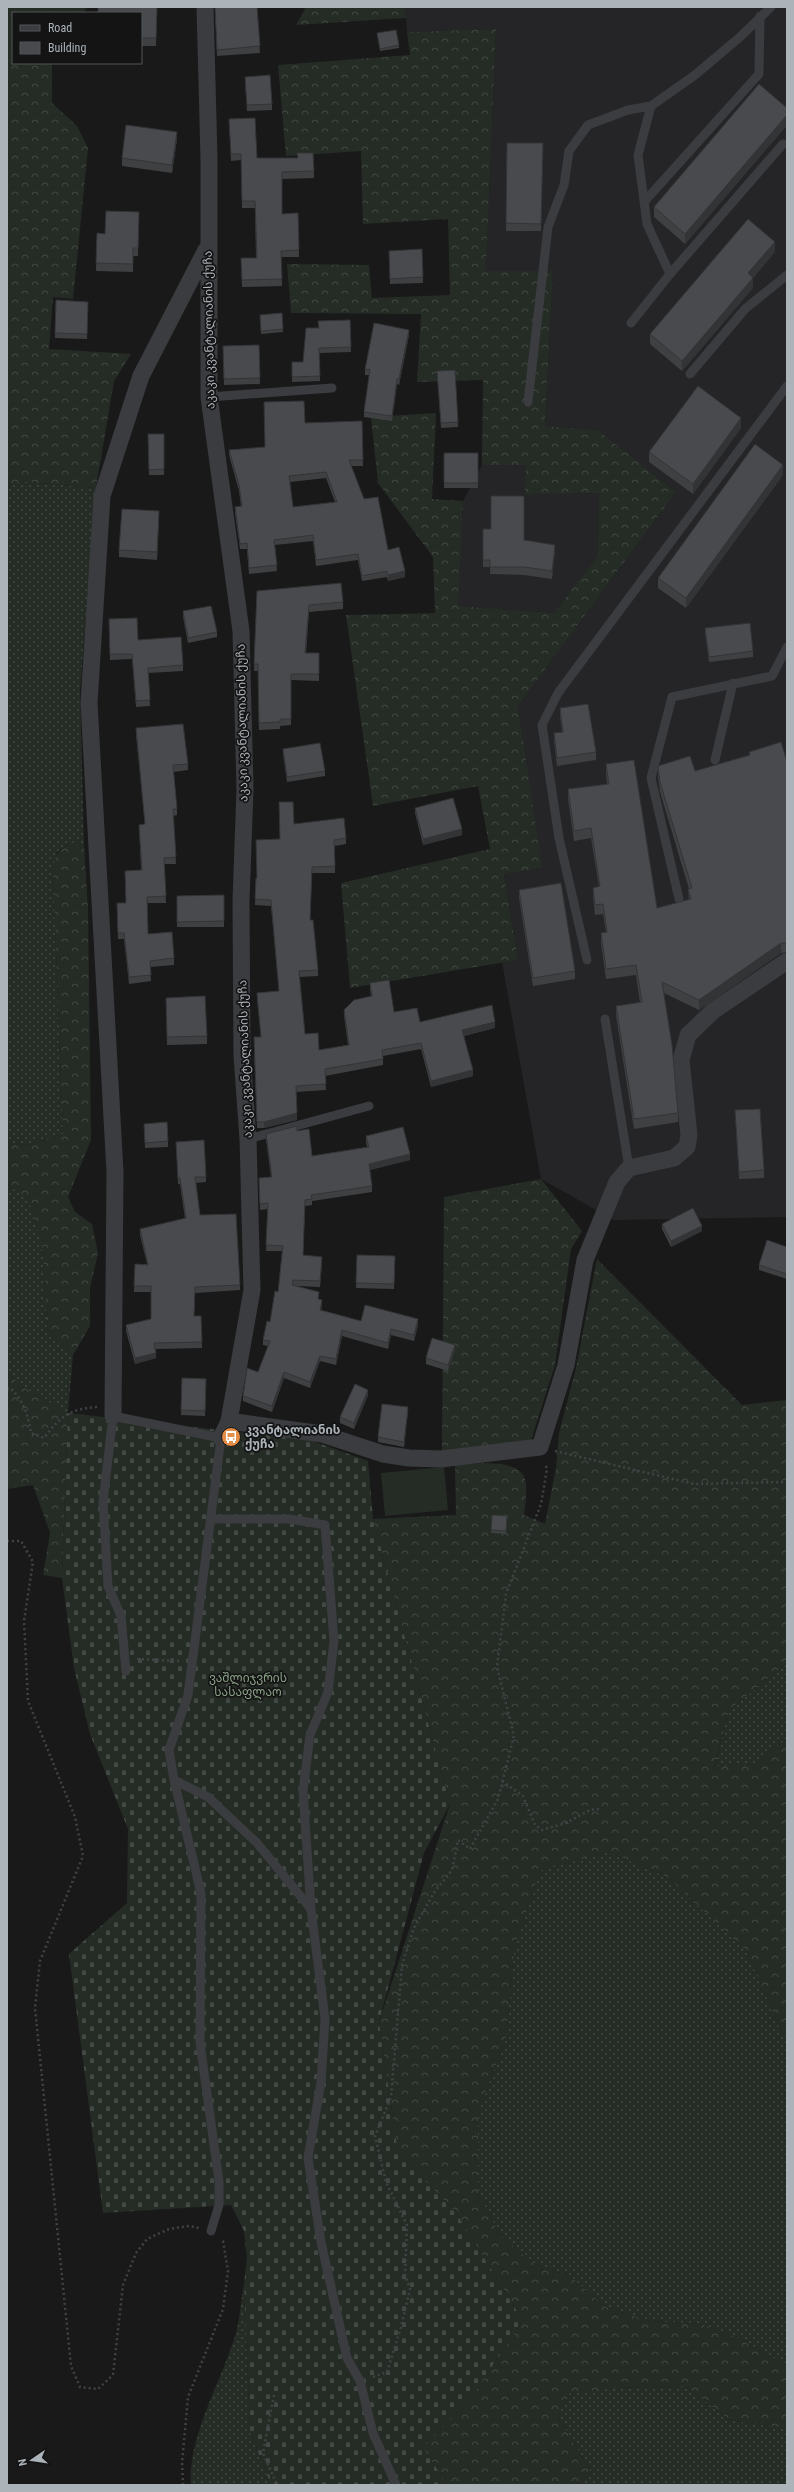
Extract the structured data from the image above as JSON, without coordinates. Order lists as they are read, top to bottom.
{
  "streets": {
    "street": ["აკაკი კვანტალიანის ქუჩა"]
  },
  "parks": ["ვაშლიჯვრის სასაფლაო"],
  "places": {
    "bus stop": ["კვანტალიანის ქუჩა"]
  },
  "legend": ["Road", "Building"],
  "north": "left"
}
